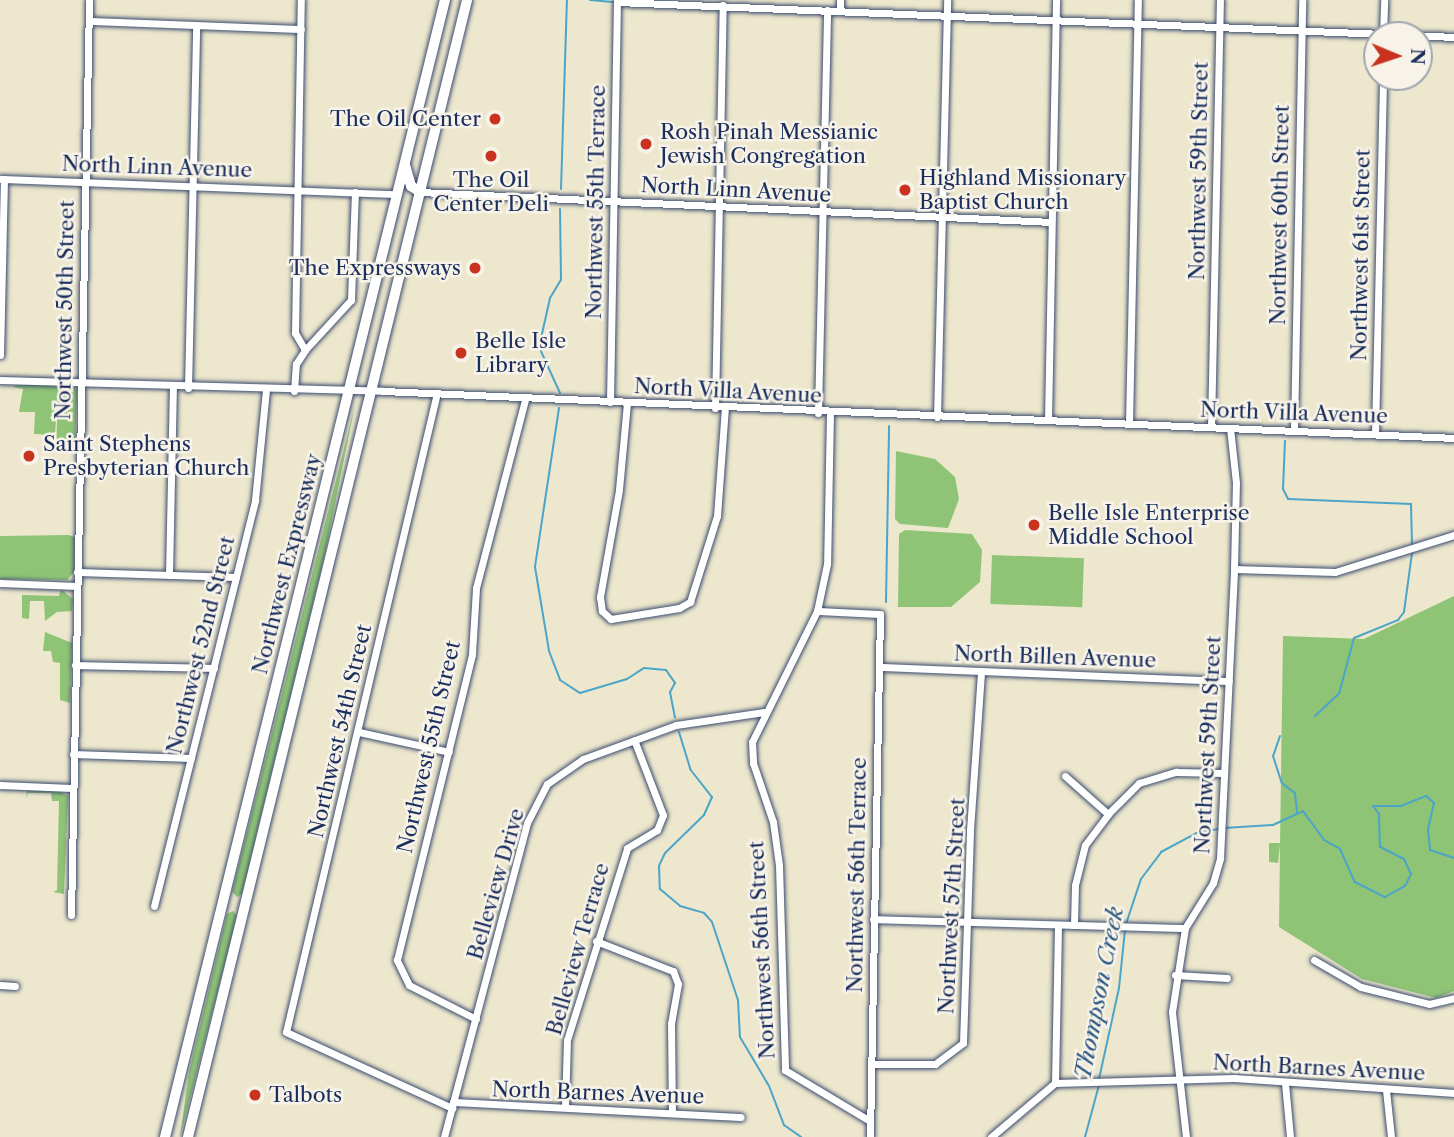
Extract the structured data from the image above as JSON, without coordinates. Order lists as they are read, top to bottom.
{
  "streets": {
    "highway": ["Northwest Expressway"],
    "street": [
      "North Linn Avenue",
      "Northwest 59th Street",
      "Northwest 55th Terrace",
      "Northwest 60th Street",
      "Northwest 61st Street",
      "Northwest 50th Street",
      "North Villa Avenue",
      "Northwest 52nd Street",
      "North Billen Avenue",
      "Northwest 54th Street",
      "Northwest 55th Street",
      "Northwest 56th Terrace",
      "Belleview Drive",
      "Northwest 57th Street",
      "Belleview Terrace",
      "Northwest 56th Street",
      "North Barnes Avenue"
    ]
  },
  "crossings": [
    ["North Linn Avenue", "Northwest 55th Terrace"],
    ["North Linn Avenue", "Northwest 50th Street"],
    ["North Linn Avenue", "Northwest Expressway"],
    ["Northwest 59th Street", "North Villa Avenue"],
    ["Northwest 59th Street", "North Billen Avenue"],
    ["Northwest 59th Street", "North Barnes Avenue"],
    ["Northwest 55th Terrace", "North Villa Avenue"],
    ["Northwest 60th Street", "North Villa Avenue"],
    ["Northwest 61st Street", "North Villa Avenue"],
    ["Northwest 50th Street", "North Villa Avenue"],
    ["North Villa Avenue", "Northwest Expressway"],
    ["North Villa Avenue", "Northwest 52nd Street"],
    ["North Villa Avenue", "Northwest 54th Street"],
    ["North Villa Avenue", "Northwest 55th Street"],
    ["North Villa Avenue", "Northwest 56th Street"],
    ["North Billen Avenue", "Northwest 56th Terrace"],
    ["North Billen Avenue", "Northwest 57th Street"],
    ["Northwest 54th Street", "North Barnes Avenue"],
    ["Northwest 55th Street", "Belleview Drive"],
    ["Northwest 56th Terrace", "Northwest 57th Street"],
    ["Northwest 56th Terrace", "Northwest 56th Street"],
    ["Belleview Drive", "Belleview Terrace"],
    ["Belleview Drive", "Northwest 56th Street"],
    ["Belleview Drive", "North Barnes Avenue"],
    ["Belleview Terrace", "North Barnes Avenue"]
  ],
  "water": ["Thompson Creek"],
  "places": [
    "The Oil Center",
    "Rosh Pinah Messianic Jewish Congregation",
    "The Oil Center Deli",
    "Highland Missionary Baptist Church",
    "The Expressways",
    "Belle Isle Library",
    "Saint Stephens Presbyterian Church",
    "Belle Isle Enterprise Middle School",
    "Talbots"
  ],
  "north": "right"
}
